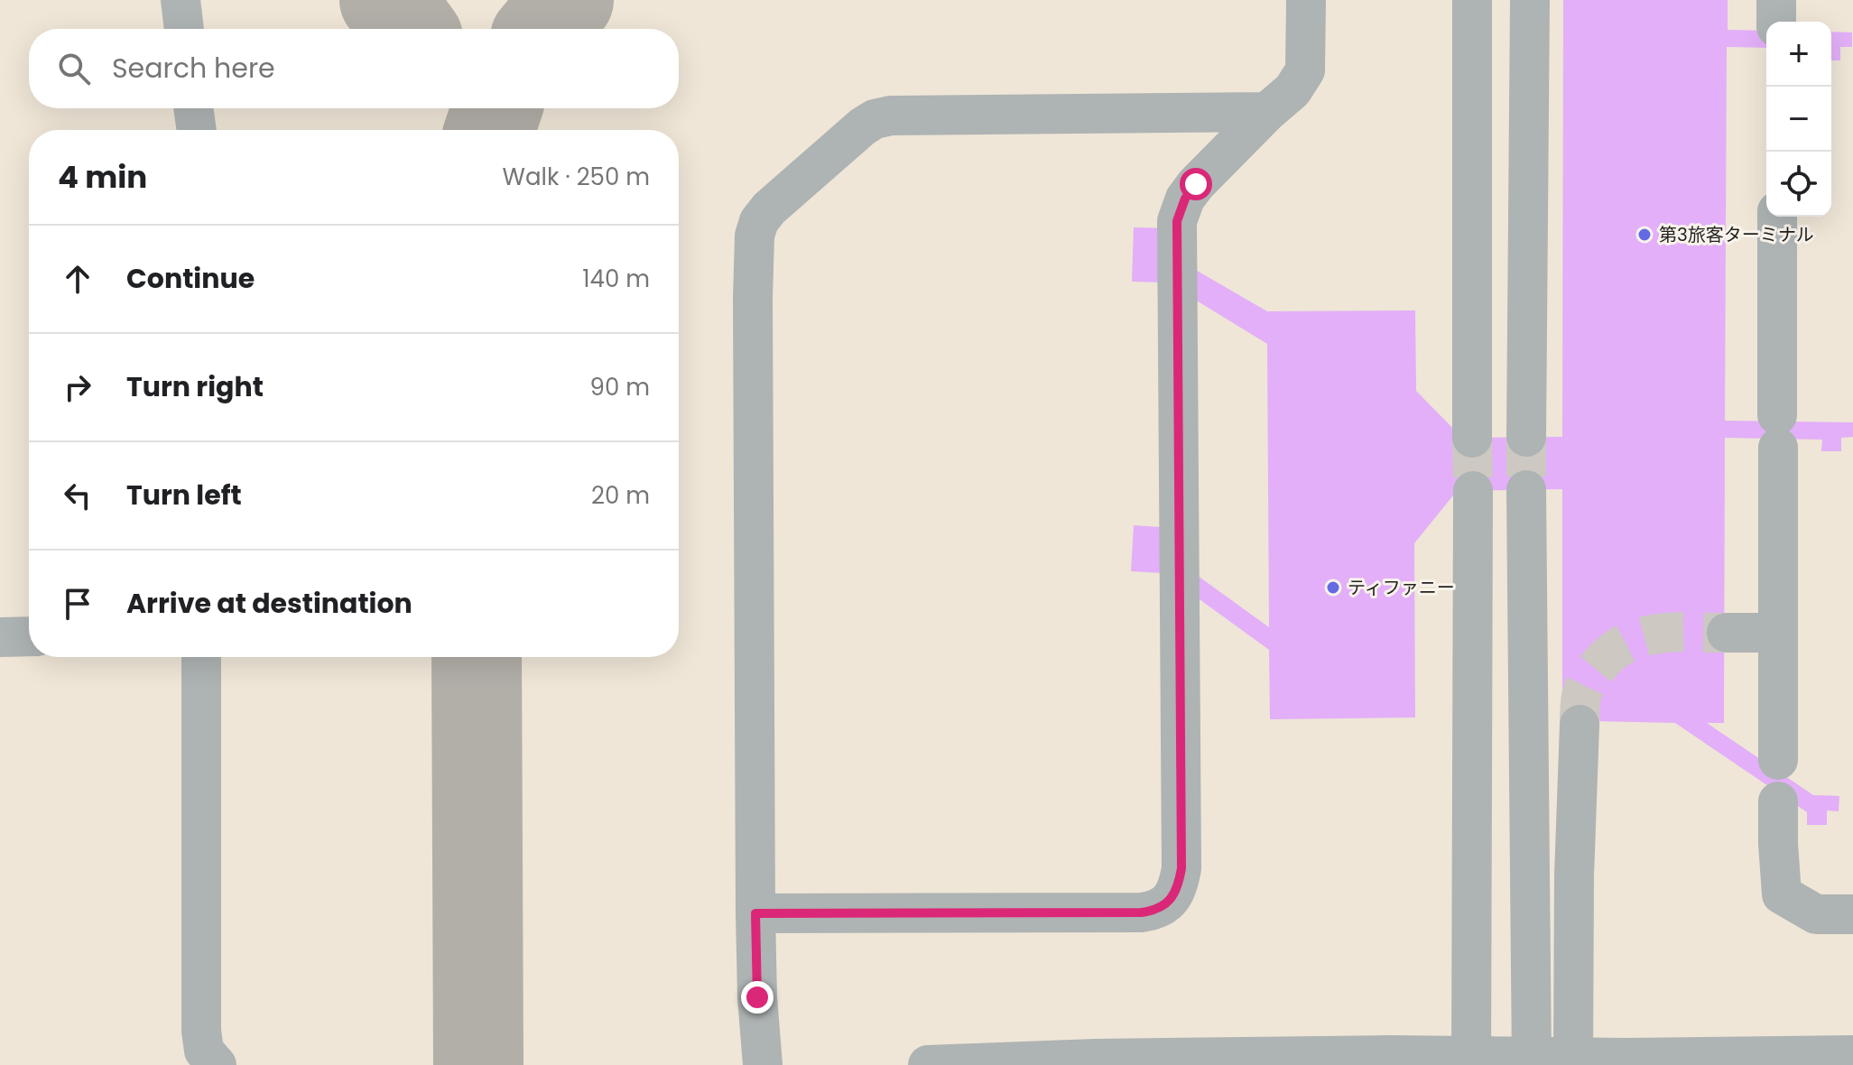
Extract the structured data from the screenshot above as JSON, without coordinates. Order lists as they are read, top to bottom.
{
  "places": ["第3旅客ターミナル", "ティファニー"],
  "page": {
    "map_buttons": ["+", "−"],
    "search": "Search here",
    "heading": ["4 min", "Walk · 250 m"],
    "list": [
      ["Continue", "140 m"],
      ["Turn right", "90 m"],
      ["Turn left", "20 m"],
      "Arrive at destination"
    ]
  }
}
